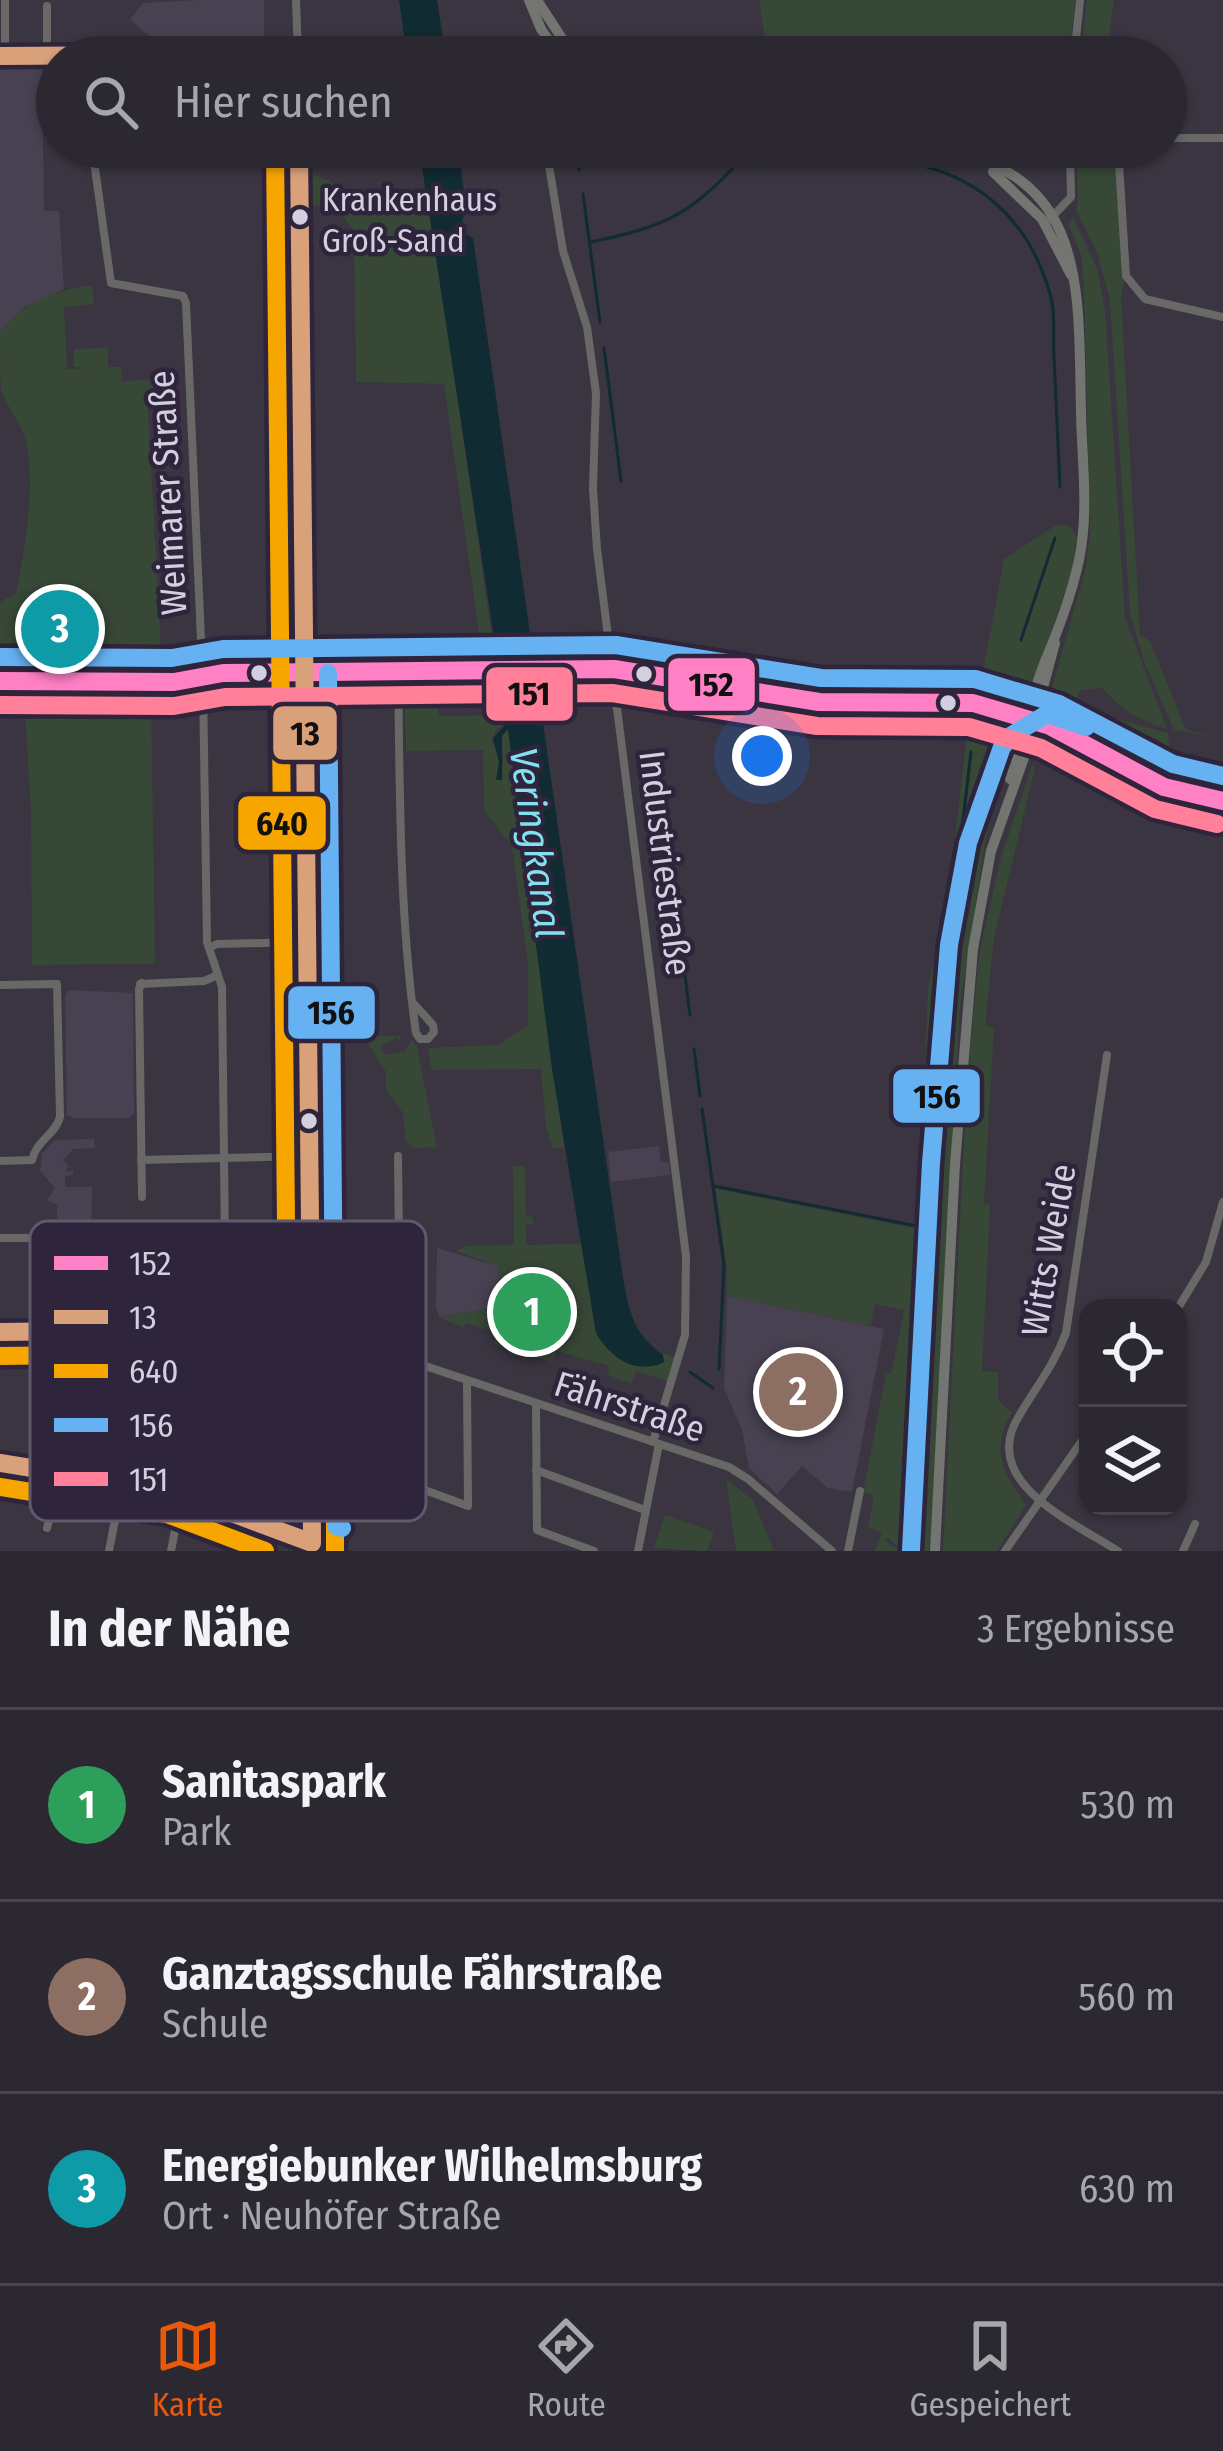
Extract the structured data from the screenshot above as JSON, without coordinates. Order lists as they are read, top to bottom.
{
  "streets": {
    "street": [
      "Weimarer Straße",
      "Industriestraße",
      "Witts Weide",
      "Fährstraße"
    ]
  },
  "crossings": [
    ["Industriestraße", "Fährstraße"]
  ],
  "water": ["Veringkanal"],
  "places": ["Krankenhaus Groß-Sand"],
  "lines": [
    "transit line 13",
    "transit line 640",
    "transit line 156",
    "transit line 152",
    "transit line 151"
  ],
  "legend": [
    "152",
    "13",
    "640",
    "156",
    "151"
  ],
  "page": {
    "search": "Hier suchen",
    "pins": ["3", "1", "2"],
    "heading": ["In der Nähe", "3 Ergebnisse"],
    "list": [
      {
        "mark": "1",
        "name": "Sanitaspark",
        "note": "Park",
        "value": "530 m"
      },
      {
        "mark": "2",
        "name": "Ganztagsschule Fährstraße",
        "note": "Schule",
        "value": "560 m"
      },
      {
        "mark": "3",
        "name": "Energiebunker Wilhelmsburg",
        "note": "Ort · Neuhöfer Straße",
        "value": "630 m"
      }
    ],
    "nav": ["Karte", "Route", "Gespeichert"]
  }
}
